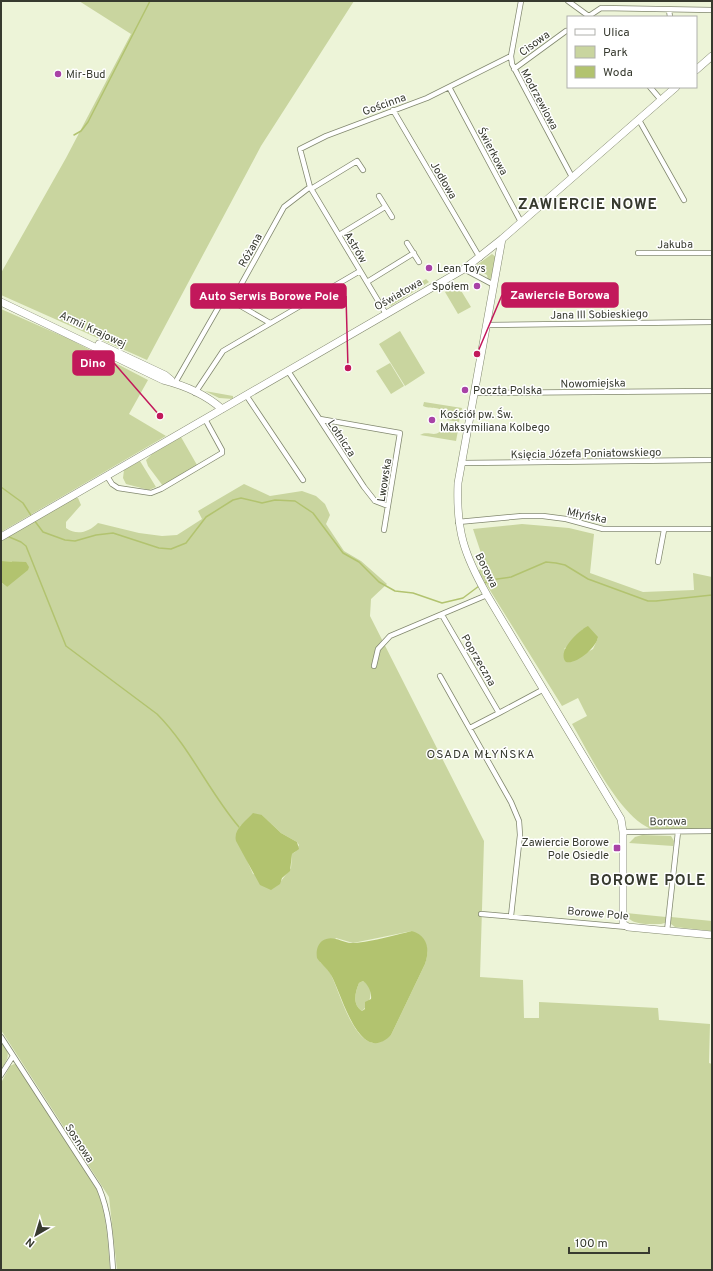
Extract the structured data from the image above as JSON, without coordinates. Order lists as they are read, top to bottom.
{
  "streets": {
    "street": [
      "Cisowa",
      "Modrzewiowa",
      "Gościnna",
      "Świerkowa",
      "Jodłowa",
      "Jakuba",
      "Astrów",
      "Różana",
      "Oświatowa",
      "Jana III Sobieskiego",
      "Armii Krajowej",
      "Nowomiejska",
      "Lotnicza",
      "Księcia Józefa Poniatowskiego",
      "Lwowska",
      "Młyńska",
      "Borowa",
      "Poprzeczna",
      "Borowe Pole",
      "Sosnowa"
    ]
  },
  "crossings": [
    ["Cisowa", "Modrzewiowa"],
    ["Modrzewiowa", "Gościnna"],
    ["Modrzewiowa", "Oświatowa"],
    ["Gościnna", "Świerkowa"],
    ["Gościnna", "Jodłowa"],
    ["Gościnna", "Astrów"],
    ["Gościnna", "Różana"],
    ["Świerkowa", "Oświatowa"],
    ["Jodłowa", "Oświatowa"],
    ["Astrów", "Różana"],
    ["Astrów", "Oświatowa"],
    ["Oświatowa", "Armii Krajowej"],
    ["Oświatowa", "Lotnicza"],
    ["Oświatowa", "Borowa"],
    ["Jana III Sobieskiego", "Borowa"],
    ["Nowomiejska", "Borowa"],
    ["Lotnicza", "Lwowska"],
    ["Księcia Józefa Poniatowskiego", "Borowa"],
    ["Młyńska", "Borowa"],
    ["Borowa", "Borowe Pole"]
  ],
  "districts": ["ZAWIERCIE NOWE", "OSADA MŁYŃSKA", "BOROWE POLE"],
  "places": {
    "other": [
      "Mir-Bud",
      "Lean Toys",
      "Społem",
      "Zawiercie Borowa",
      "Auto Serwis Borowe Pole",
      "Poczta Polska",
      "Dino",
      "Kościół pw. Św. Maksymiliana Kolbego"
    ],
    "transit": ["Zawiercie Borowe Pole Osiedle"]
  },
  "legend": ["Ulica", "Park", "Woda"],
  "scale_bar": "100 m",
  "north": "bottom left"
}
